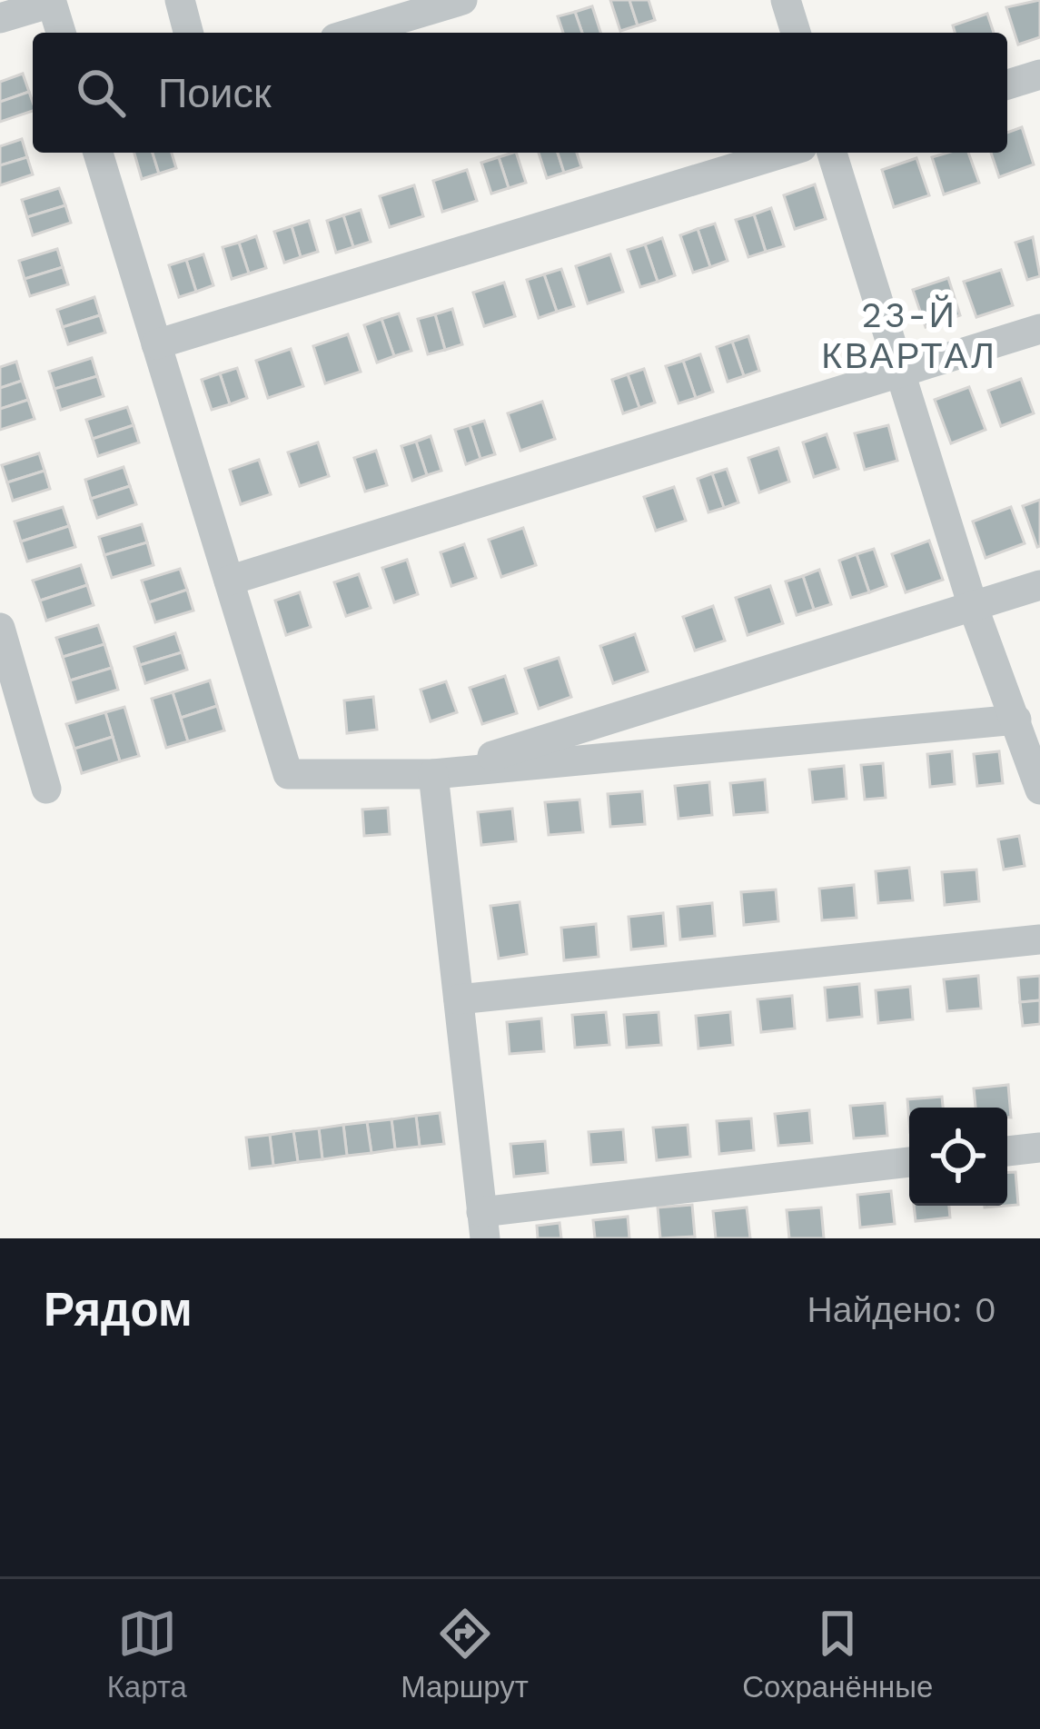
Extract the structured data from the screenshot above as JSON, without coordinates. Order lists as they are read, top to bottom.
{
  "districts": ["23-Й КВАРТАЛ"],
  "page": {
    "search": "Поиск",
    "heading": ["Рядом", "Найдено: 0"],
    "nav": ["Карта", "Маршрут", "Сохранённые"]
  }
}
